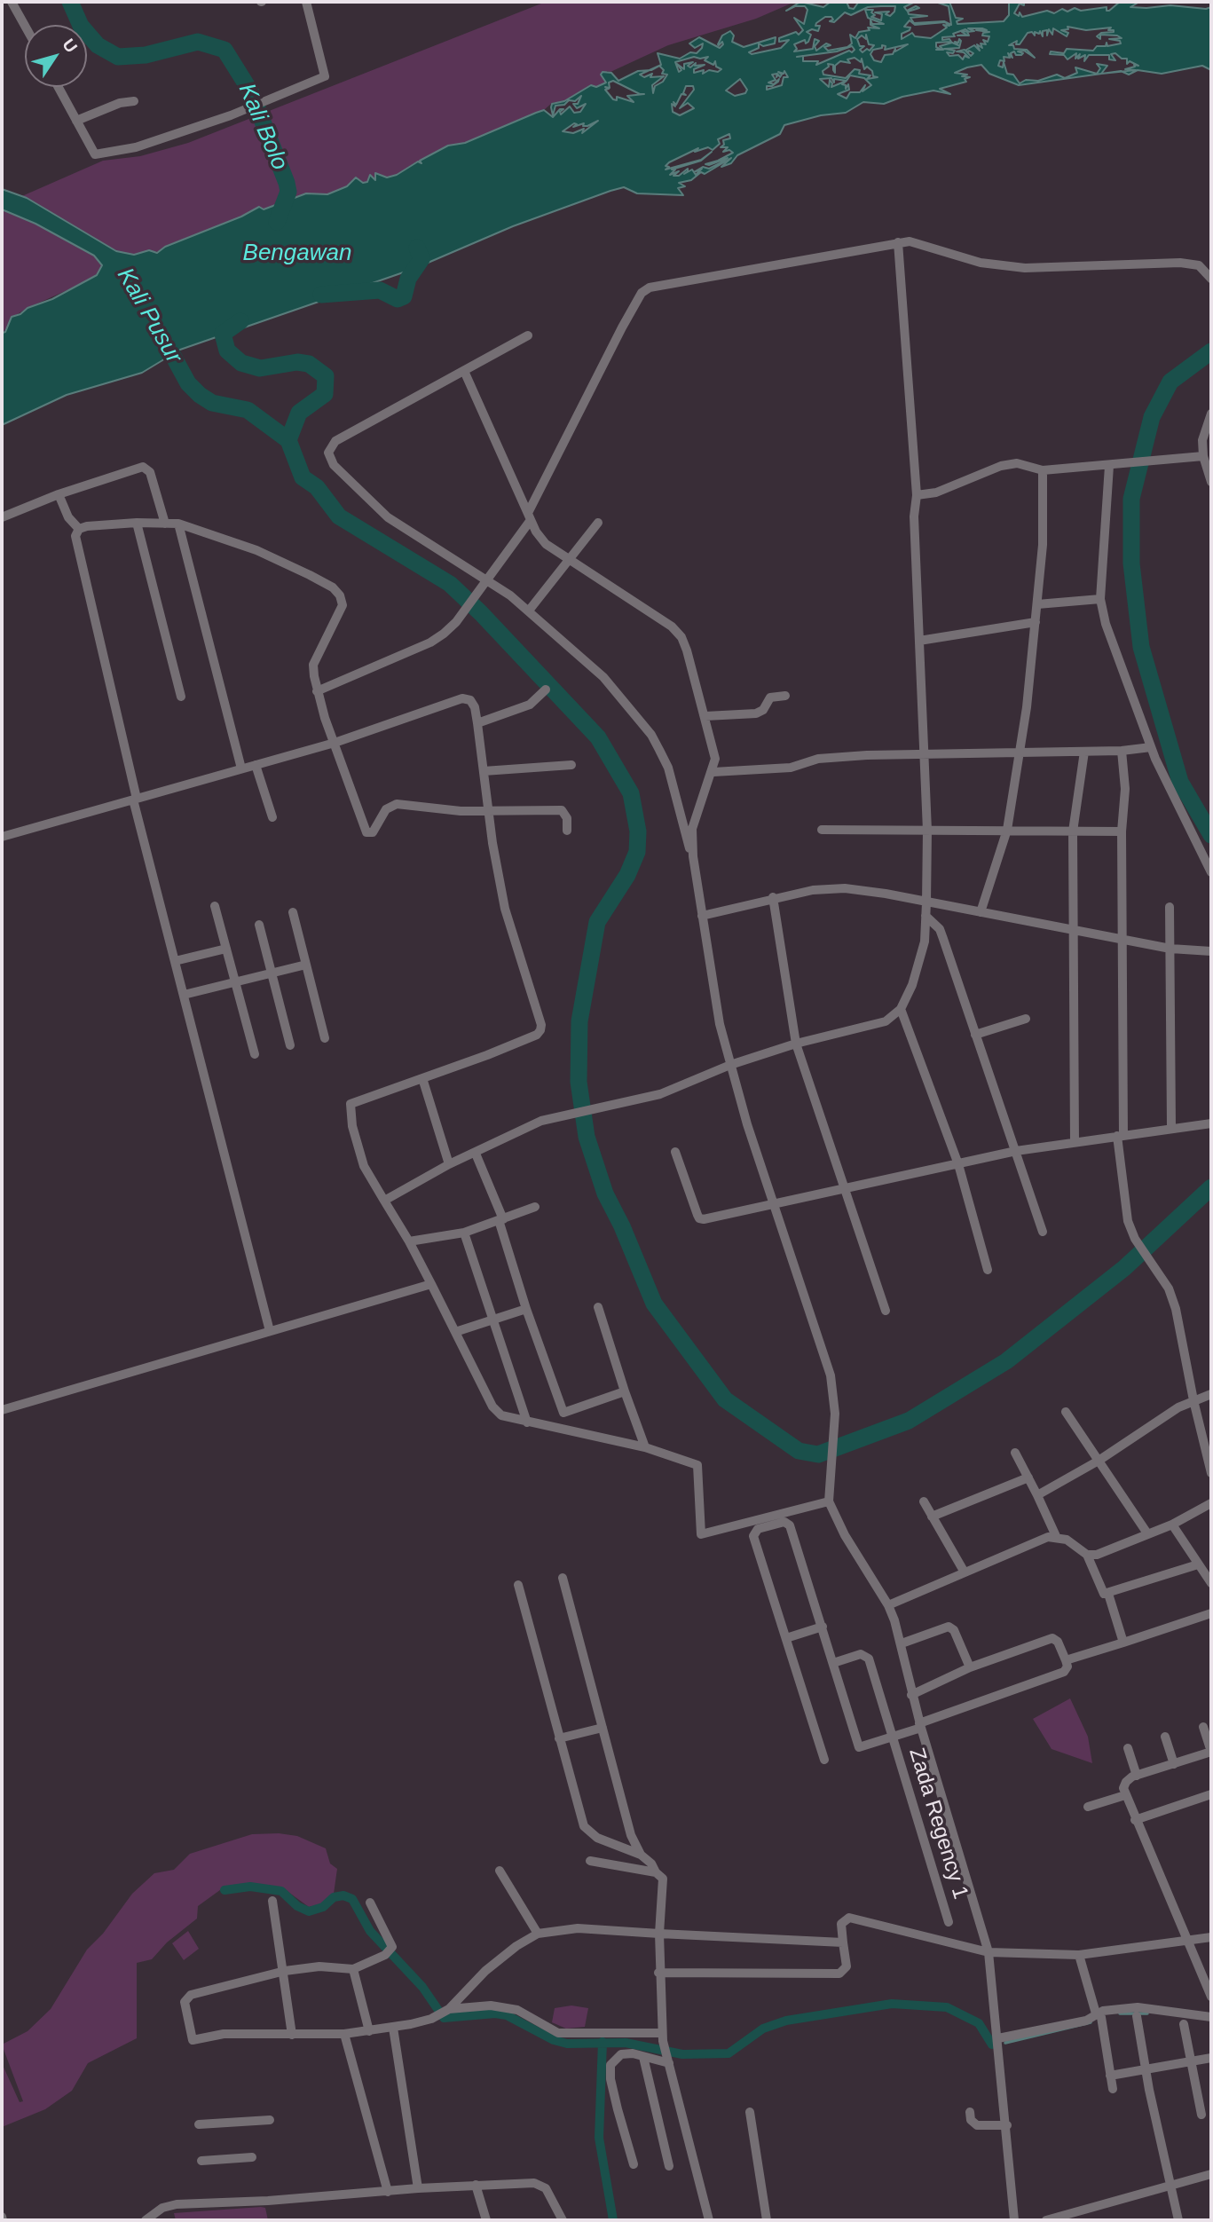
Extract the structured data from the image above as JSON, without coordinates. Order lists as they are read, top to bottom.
{
  "streets": {
    "street": ["Zada Regency 1"]
  },
  "water": ["Kali Bolo", "Bengawan", "Kali Pusur"],
  "north": "top right"
}
